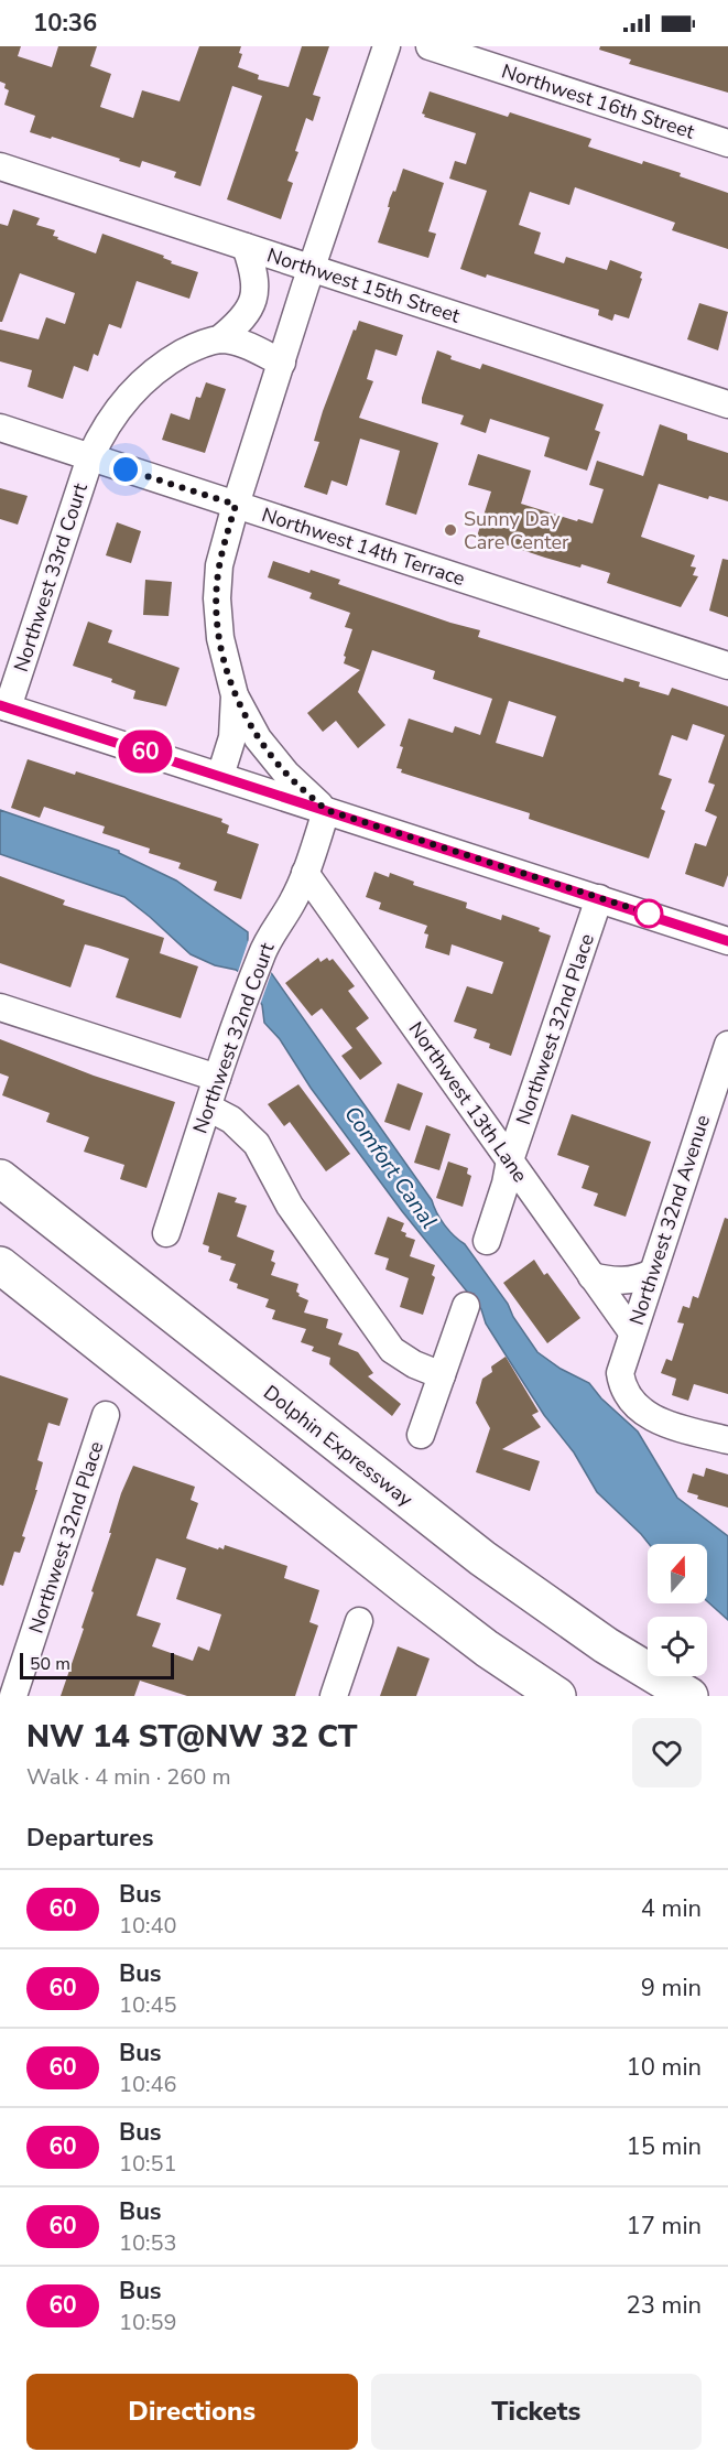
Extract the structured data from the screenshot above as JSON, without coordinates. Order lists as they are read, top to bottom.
{
  "streets": {
    "highway": ["Dolphin Expressway"],
    "street": [
      "Northwest 16th Street",
      "Northwest 15th Street",
      "Northwest 14th Terrace",
      "Northwest 33rd Court",
      "Northwest 32nd Place",
      "Northwest 32nd Court",
      "Northwest 13th Lane",
      "Northwest 32nd Avenue"
    ]
  },
  "crossings": [
    ["Northwest 14th Terrace", "Northwest 33rd Court"],
    ["Northwest 32nd Place", "Northwest 13th Lane"],
    ["Northwest 32nd Court", "Northwest 13th Lane"],
    ["Northwest 13th Lane", "Northwest 32nd Avenue"]
  ],
  "water": ["Comfort Canal"],
  "places": ["Sunny Day Care Center"],
  "lines": ["bus line 60"],
  "scale_bar": "50 m",
  "north": "top",
  "page": {
    "status": "10:36",
    "on_map": "60",
    "scale": "50 m",
    "heading": [
      ["NW 14 ST@NW 32 CT", "Walk · 4 min · 260 m"],
      "Departures"
    ],
    "list": [
      {
        "mark": "60",
        "name": "Bus",
        "note": "10:40",
        "value": "4 min"
      },
      {
        "mark": "60",
        "name": "Bus",
        "note": "10:45",
        "value": "9 min"
      },
      {
        "mark": "60",
        "name": "Bus",
        "note": "10:46",
        "value": "10 min"
      },
      {
        "mark": "60",
        "name": "Bus",
        "note": "10:51",
        "value": "15 min"
      },
      {
        "mark": "60",
        "name": "Bus",
        "note": "10:53",
        "value": "17 min"
      },
      {
        "mark": "60",
        "name": "Bus",
        "note": "10:59",
        "value": "23 min"
      }
    ],
    "buttons": ["Directions", "Tickets"]
  }
}
